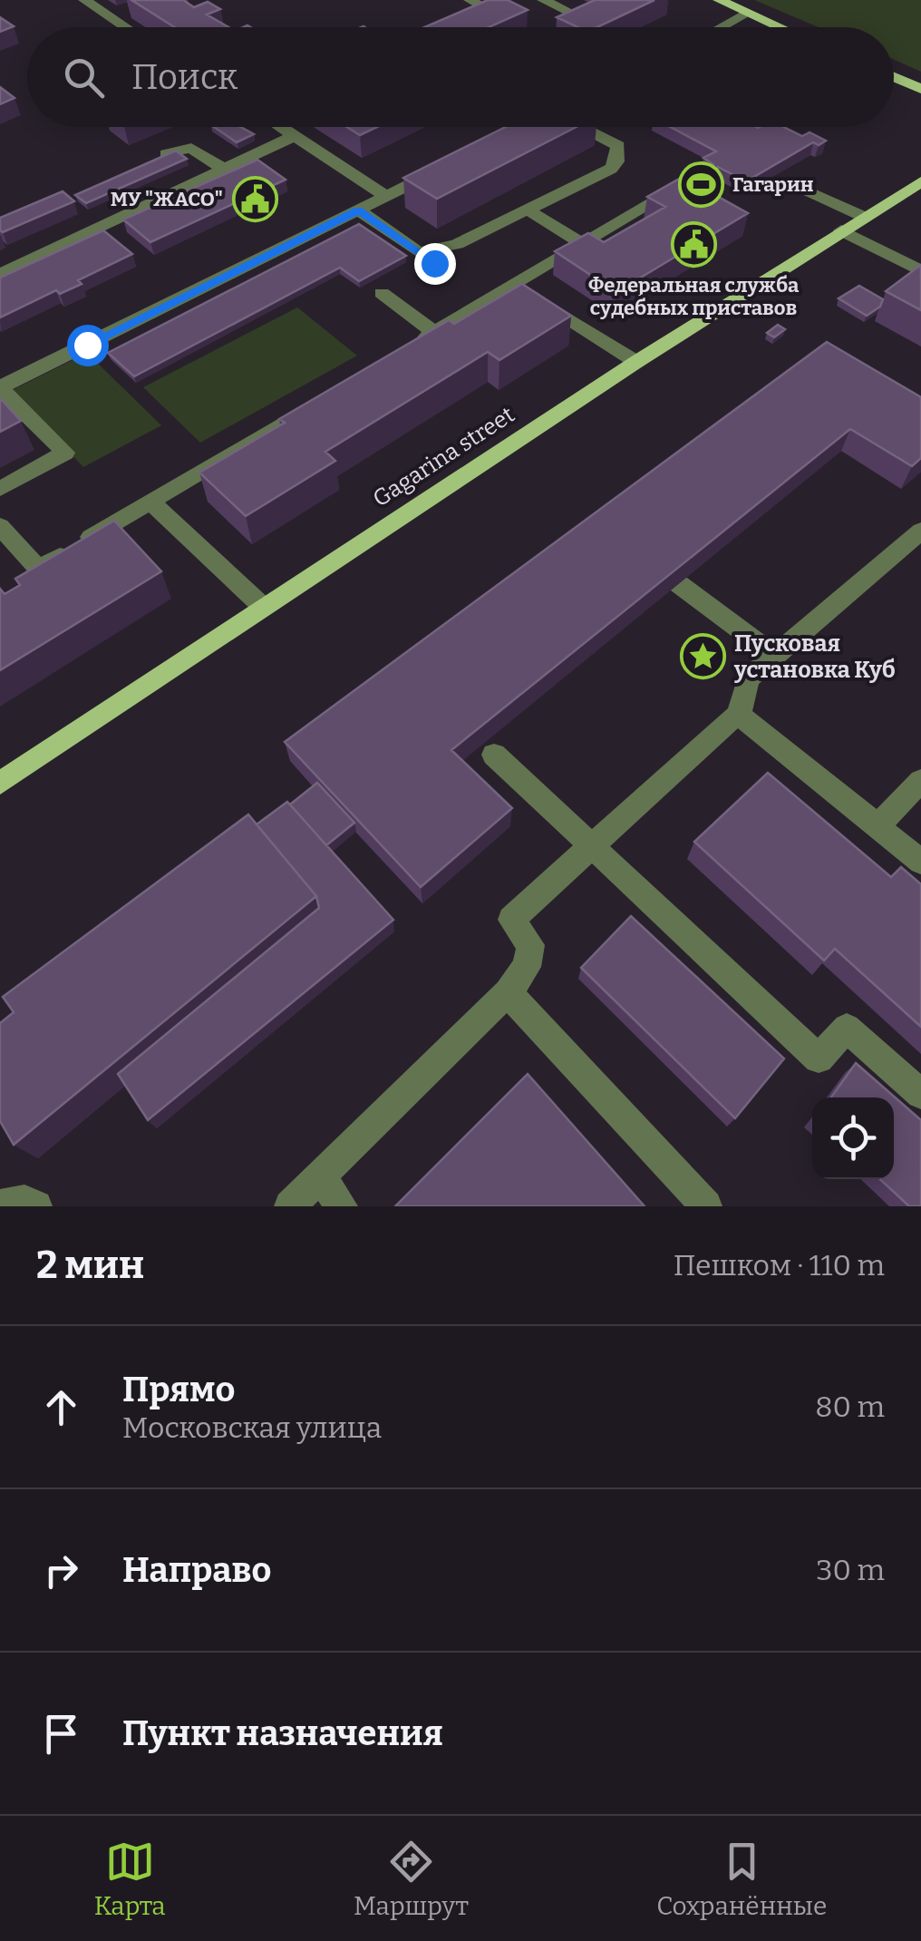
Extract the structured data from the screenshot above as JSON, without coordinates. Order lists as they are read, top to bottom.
{
  "streets": {
    "main road": ["Gagarina street"]
  },
  "places": {
    "sports": ["Гагарин"],
    "public building": ["МУ \"ЖАСО\"", "Федеральная служба судебных приставов"],
    "place": ["Пусковая установка Куб"]
  },
  "page": {
    "search": "Поиск",
    "heading": ["2 мин", "Пешком · 110 m"],
    "list": [
      ["Прямо", "Московская улица", "80 m"],
      ["Направо", "30 m"],
      "Пункт назначения"
    ],
    "nav": ["Карта", "Маршрут", "Сохранённые"]
  }
}
